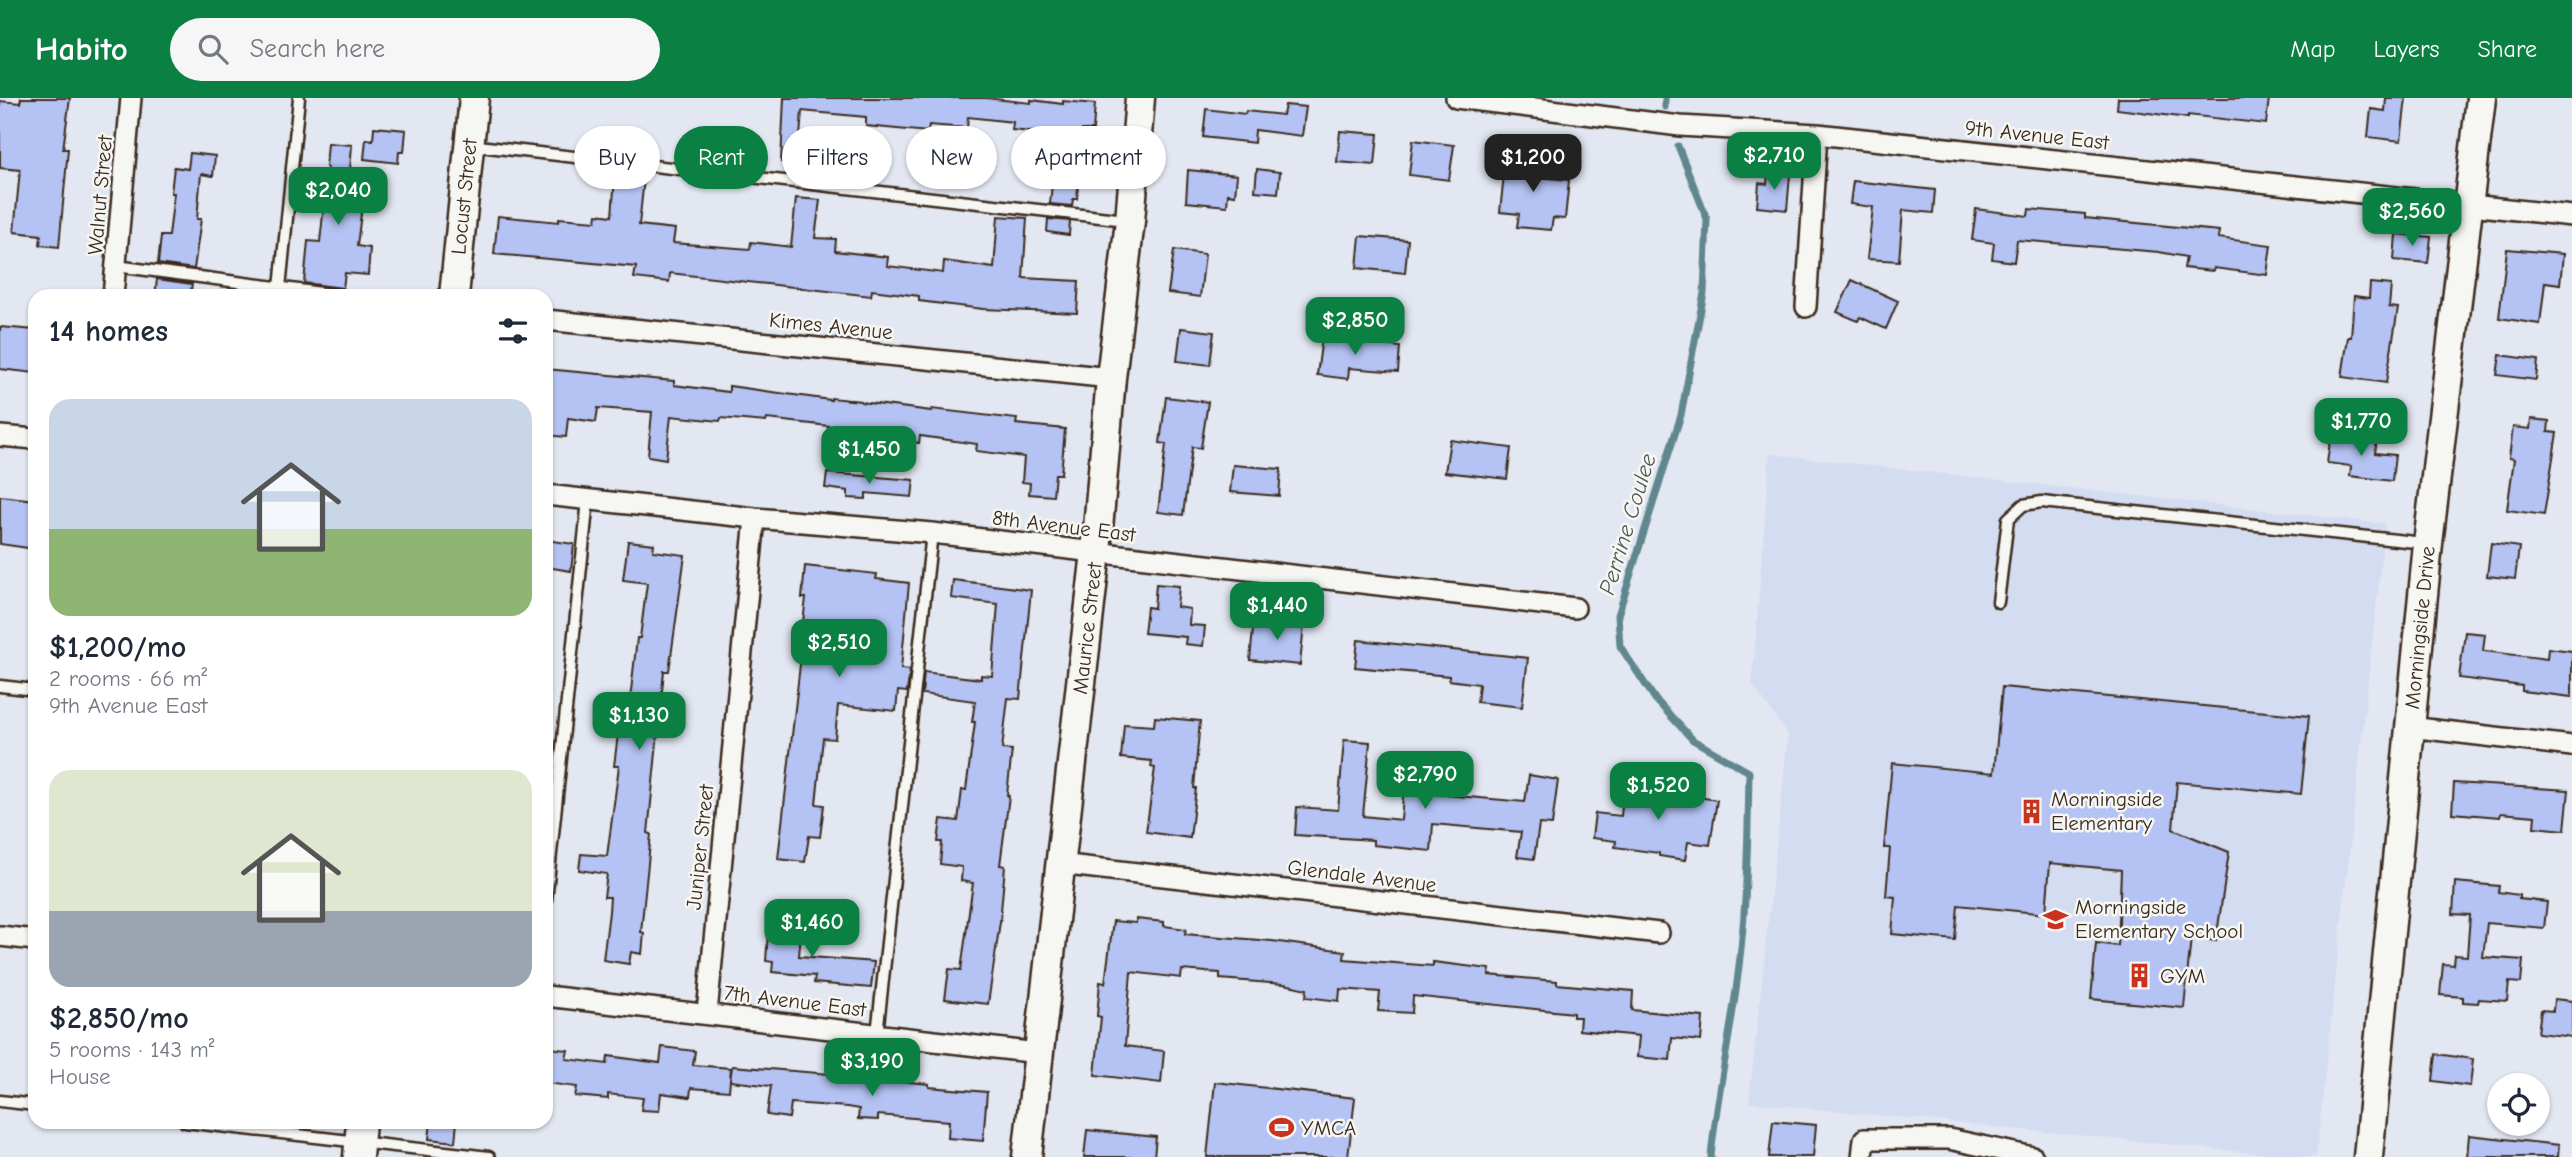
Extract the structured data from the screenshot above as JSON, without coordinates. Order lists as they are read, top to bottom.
{
  "streets": {
    "street": [
      "9th Avenue East",
      "Walnut Street",
      "Locust Street",
      "Kimes Avenue",
      "8th Avenue East",
      "Morningside Drive",
      "Maurice Street",
      "Juniper Street",
      "Glendale Avenue",
      "7th Avenue East"
    ]
  },
  "crossings": [
    ["9th Avenue East", "Morningside Drive"],
    ["Kimes Avenue", "Maurice Street"],
    ["8th Avenue East", "Maurice Street"],
    ["8th Avenue East", "Juniper Street"],
    ["Maurice Street", "Glendale Avenue"],
    ["Maurice Street", "7th Avenue East"],
    ["Juniper Street", "7th Avenue East"]
  ],
  "water": ["Perrine Coulee"],
  "places": {
    "building": ["Morningside Elementary", "GYM"],
    "school or university": ["Morningside Elementary School"],
    "sports": ["YMCA"]
  },
  "page": {
    "header": "Habito",
    "search": "Search here",
    "nav": ["Map", "Layers", "Share"],
    "chip": [
      "Buy",
      "Rent",
      "Filters",
      "New",
      "Apartment"
    ],
    "price": [
      "$2,710",
      "$1,200",
      "$2,040",
      "$2,560",
      "$2,850",
      "$1,770",
      "$1,450",
      "$1,440",
      "$2,510",
      "$1,130",
      "$2,790",
      "$1,520",
      "$1,460",
      "$3,190"
    ],
    "heading": "14 homes",
    "list": [
      {
        "name": "$1,200/mo",
        "note": "2 rooms · 66 m² · 9th Avenue East"
      },
      {
        "name": "$2,850/mo",
        "note": "5 rooms · 143 m² · House"
      }
    ]
  }
}
